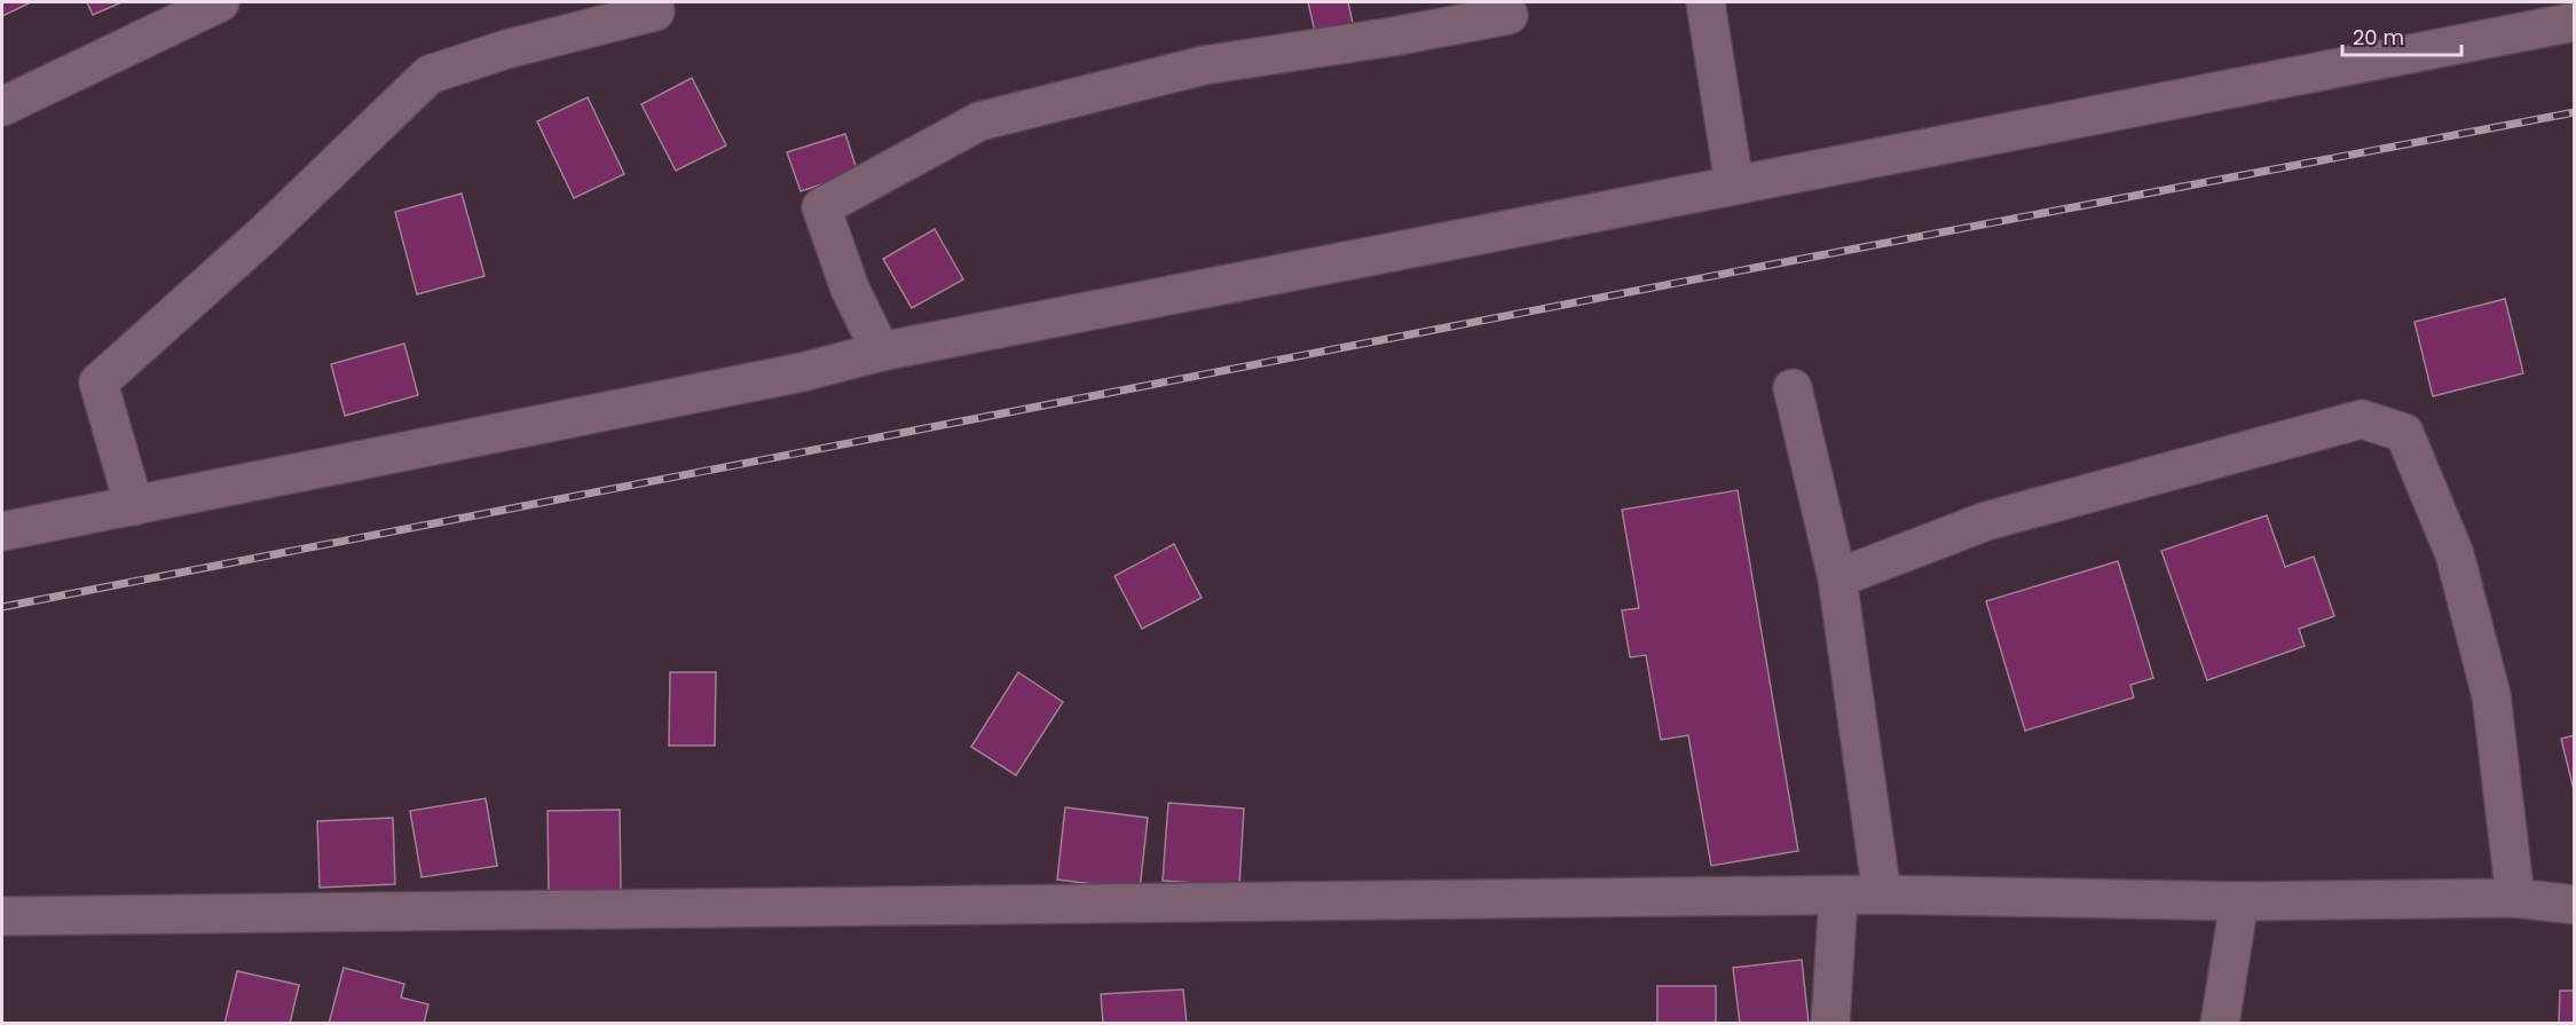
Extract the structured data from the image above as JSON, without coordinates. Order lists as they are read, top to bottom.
{
  "scale_bar": "20 m"
}
